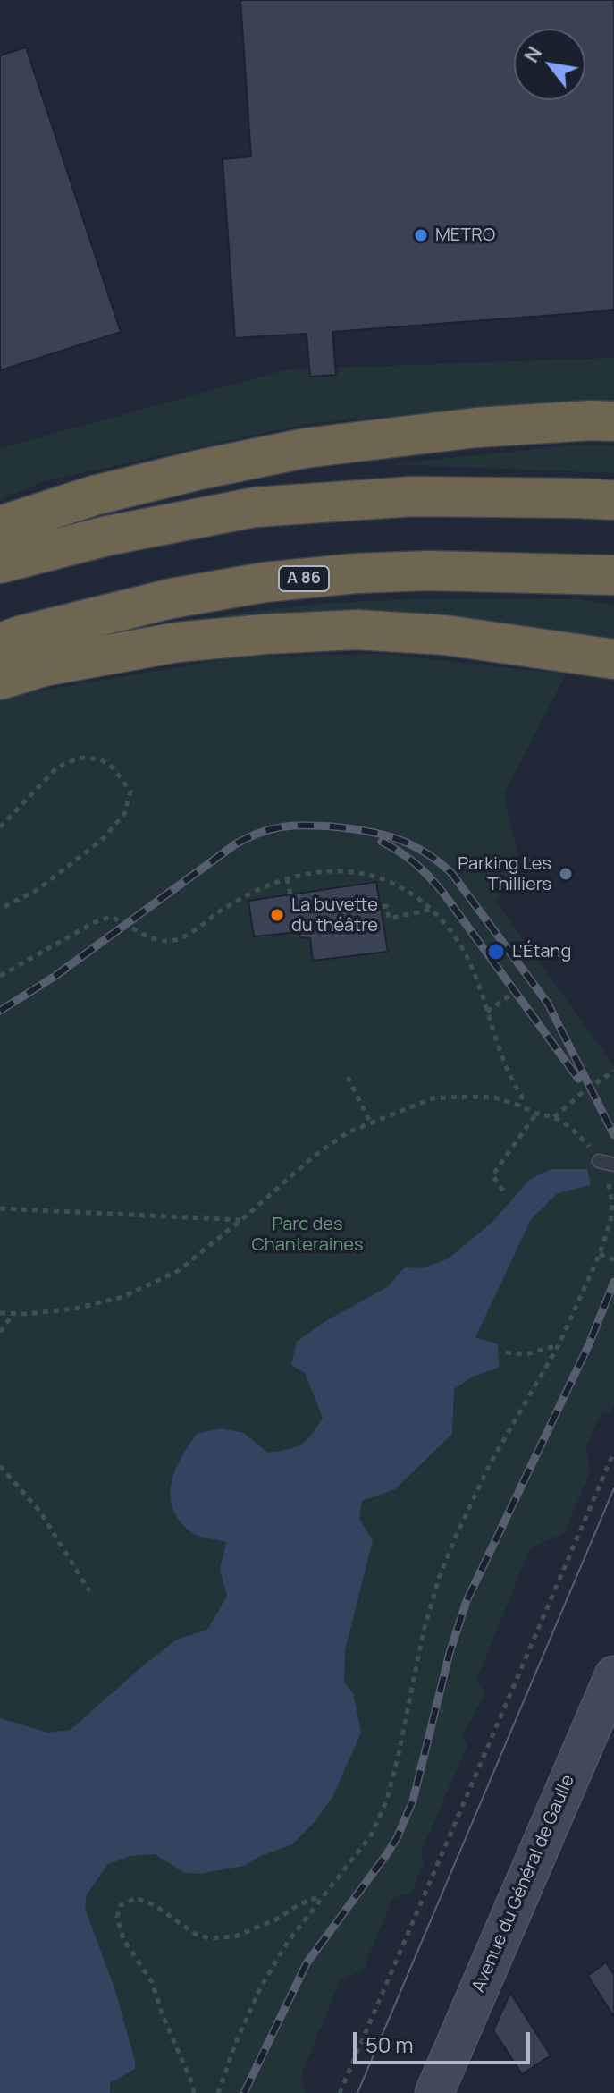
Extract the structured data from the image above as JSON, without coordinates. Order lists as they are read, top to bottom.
{
  "streets": {
    "highway": ["A 86"],
    "main road": ["Avenue du Général de Gaulle"]
  },
  "parks": ["Parc des Chanteraines"],
  "places": [
    "METRO",
    "Parking Les Thilliers",
    "La buvette du théâtre",
    "L'Étang"
  ],
  "scale_bar": "50 m",
  "north": "top left"
}
